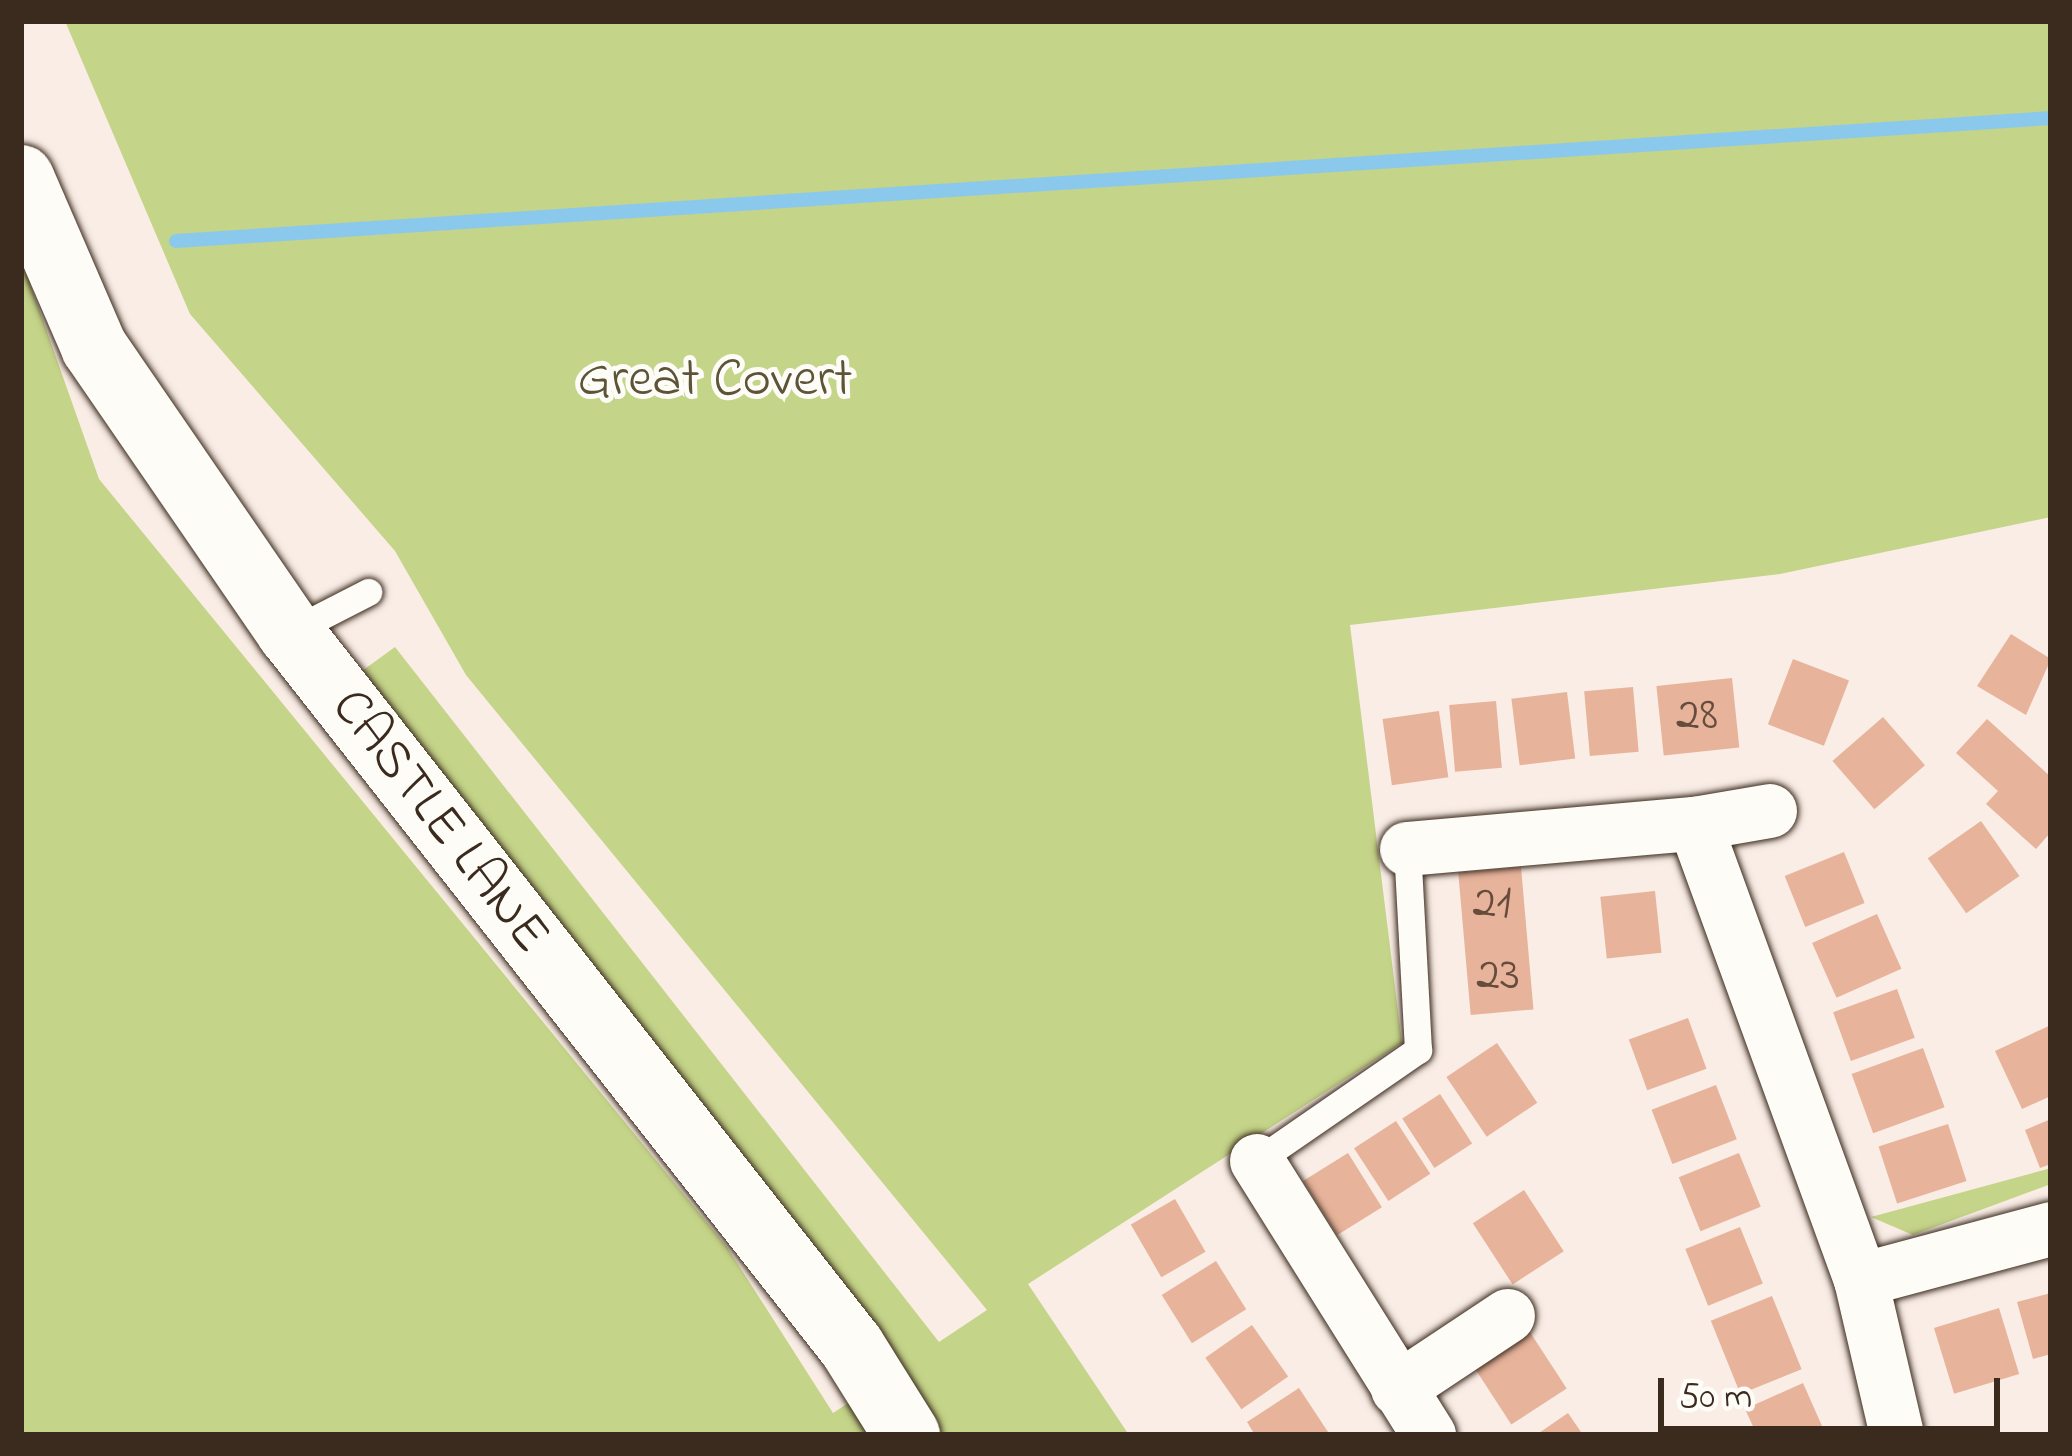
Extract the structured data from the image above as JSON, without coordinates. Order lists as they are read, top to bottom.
{
  "streets": {
    "street": ["CASTLE LANE"]
  },
  "parks": ["Great Covert"],
  "house_numbers": ["28", "21", "23"],
  "scale_bar": "50 m"
}
